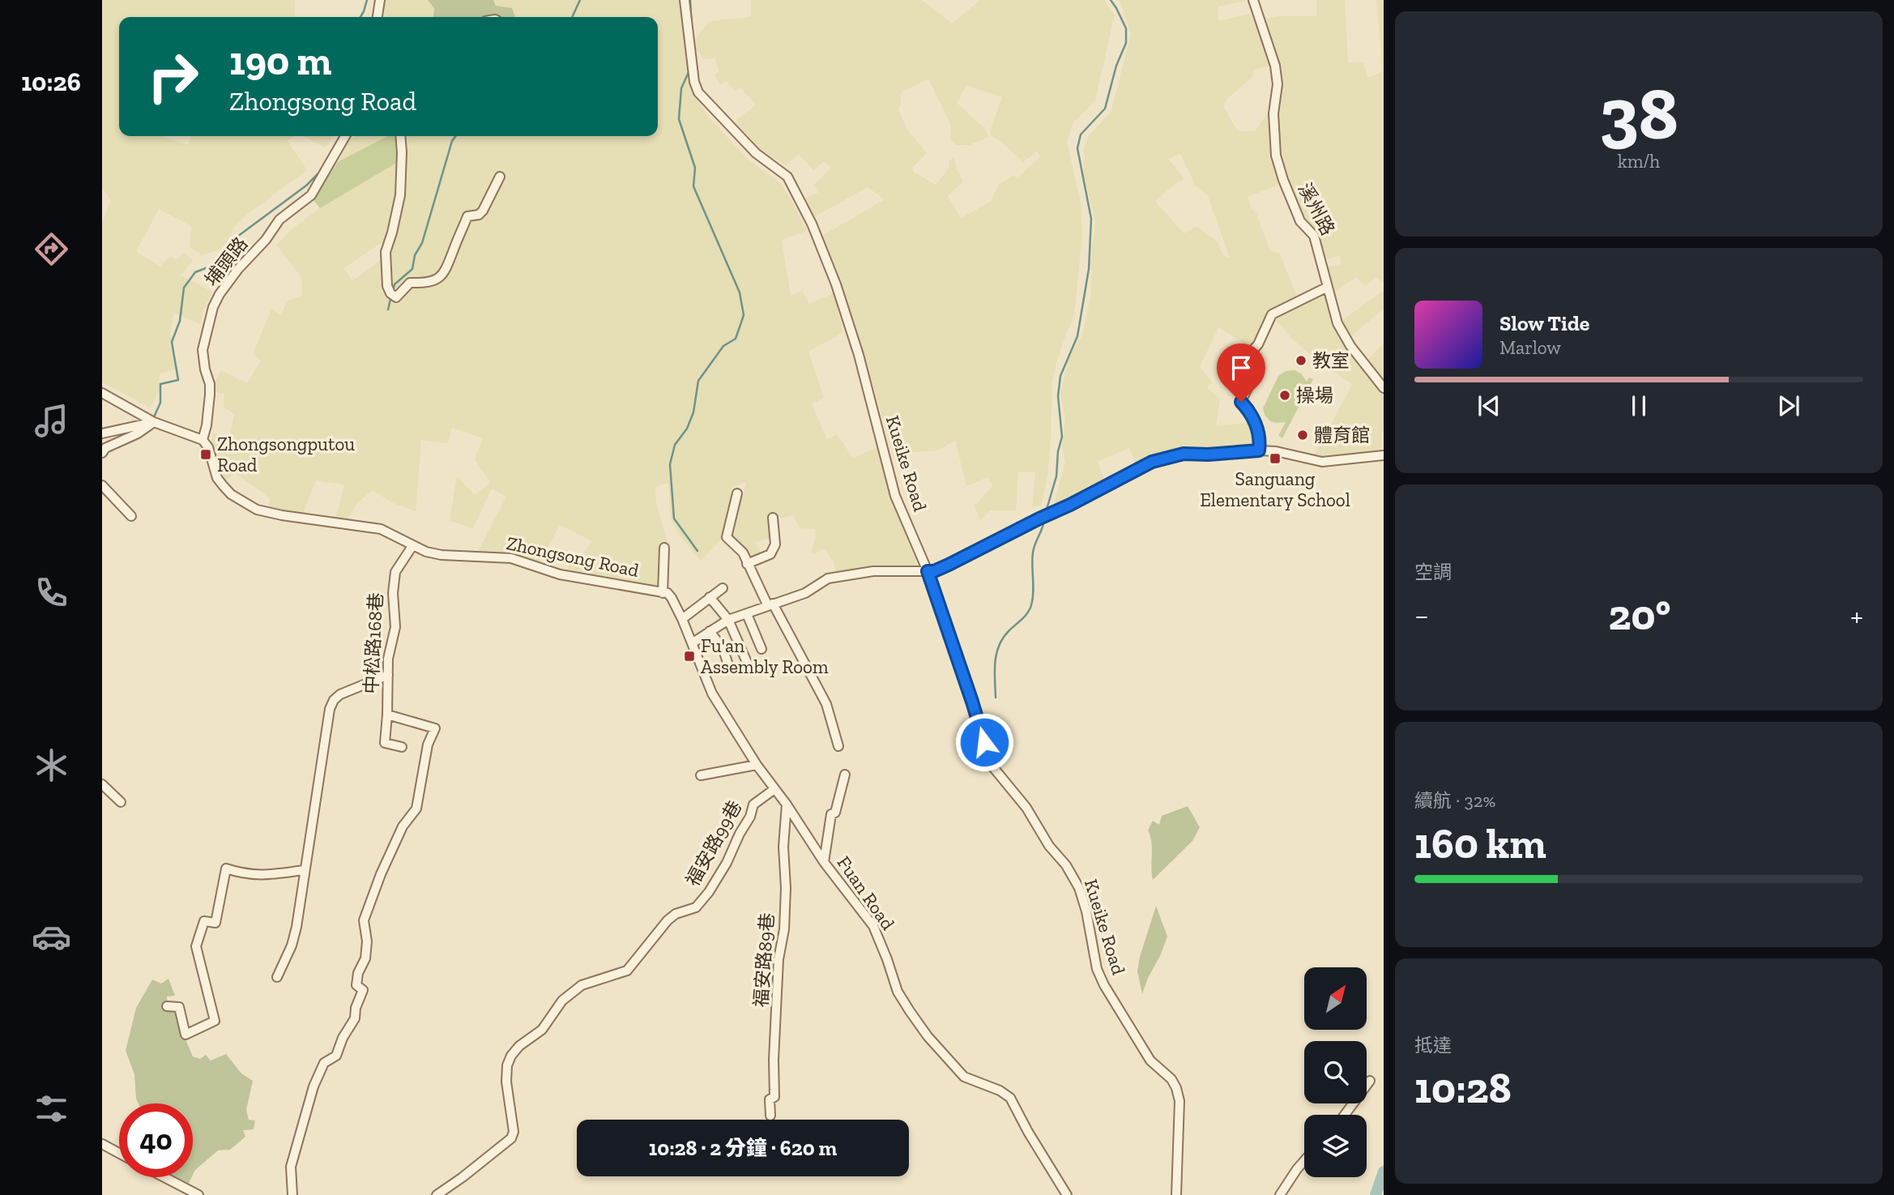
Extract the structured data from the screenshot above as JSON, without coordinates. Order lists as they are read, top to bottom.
{
  "streets": {
    "street": [
      "溪州路",
      "埔頭路",
      "Kueike Road",
      "Zhongsong Road",
      "中松路168巷",
      "福安路99巷",
      "Fuan Road",
      "福安路89巷"
    ]
  },
  "crossings": [
    ["埔頭路", "Zhongsong Road"],
    ["Zhongsong Road", "中松路168巷"],
    ["福安路99巷", "Fuan Road"],
    ["Fuan Road", "福安路89巷"]
  ],
  "places": {
    "other": ["教室", "操場", "體育館"],
    "transit": ["Zhongsongputou Road", "Sanguang Elementary School", "Fu'an Assembly Room"]
  },
  "north": "top right",
  "page": {
    "tabs": "10:26",
    "tile": [
      ["38", "km/h"],
      "空調",
      ["續航 · 32%", "160 km"],
      ["抵達", "10:28"]
    ],
    "turn": ["190 m", "Zhongsong Road"],
    "song": ["Slow Tide", "Marlow"],
    "heat": ["−", "20°", "+"],
    "limit": "40",
    "trip": "10:28 · 2 分鐘 · 620 m"
  }
}
